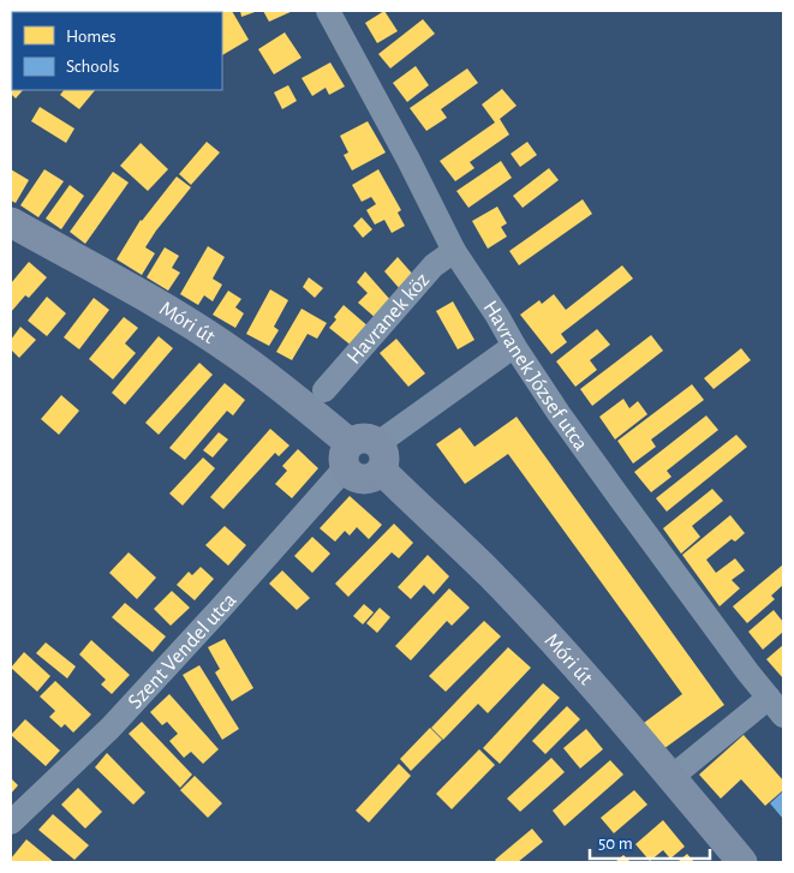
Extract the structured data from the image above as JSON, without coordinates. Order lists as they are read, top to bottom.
{
  "streets": {
    "main road": ["Móri út"],
    "street": ["Havranek köz", "Havranek József utca", "Szent Vendel utca"]
  },
  "crossings": [
    ["Havranek köz", "Havranek József utca"],
    ["Móri út", "Szent Vendel utca"]
  ],
  "legend": ["Homes", "Schools"],
  "scale_bar": "50 m"
}
